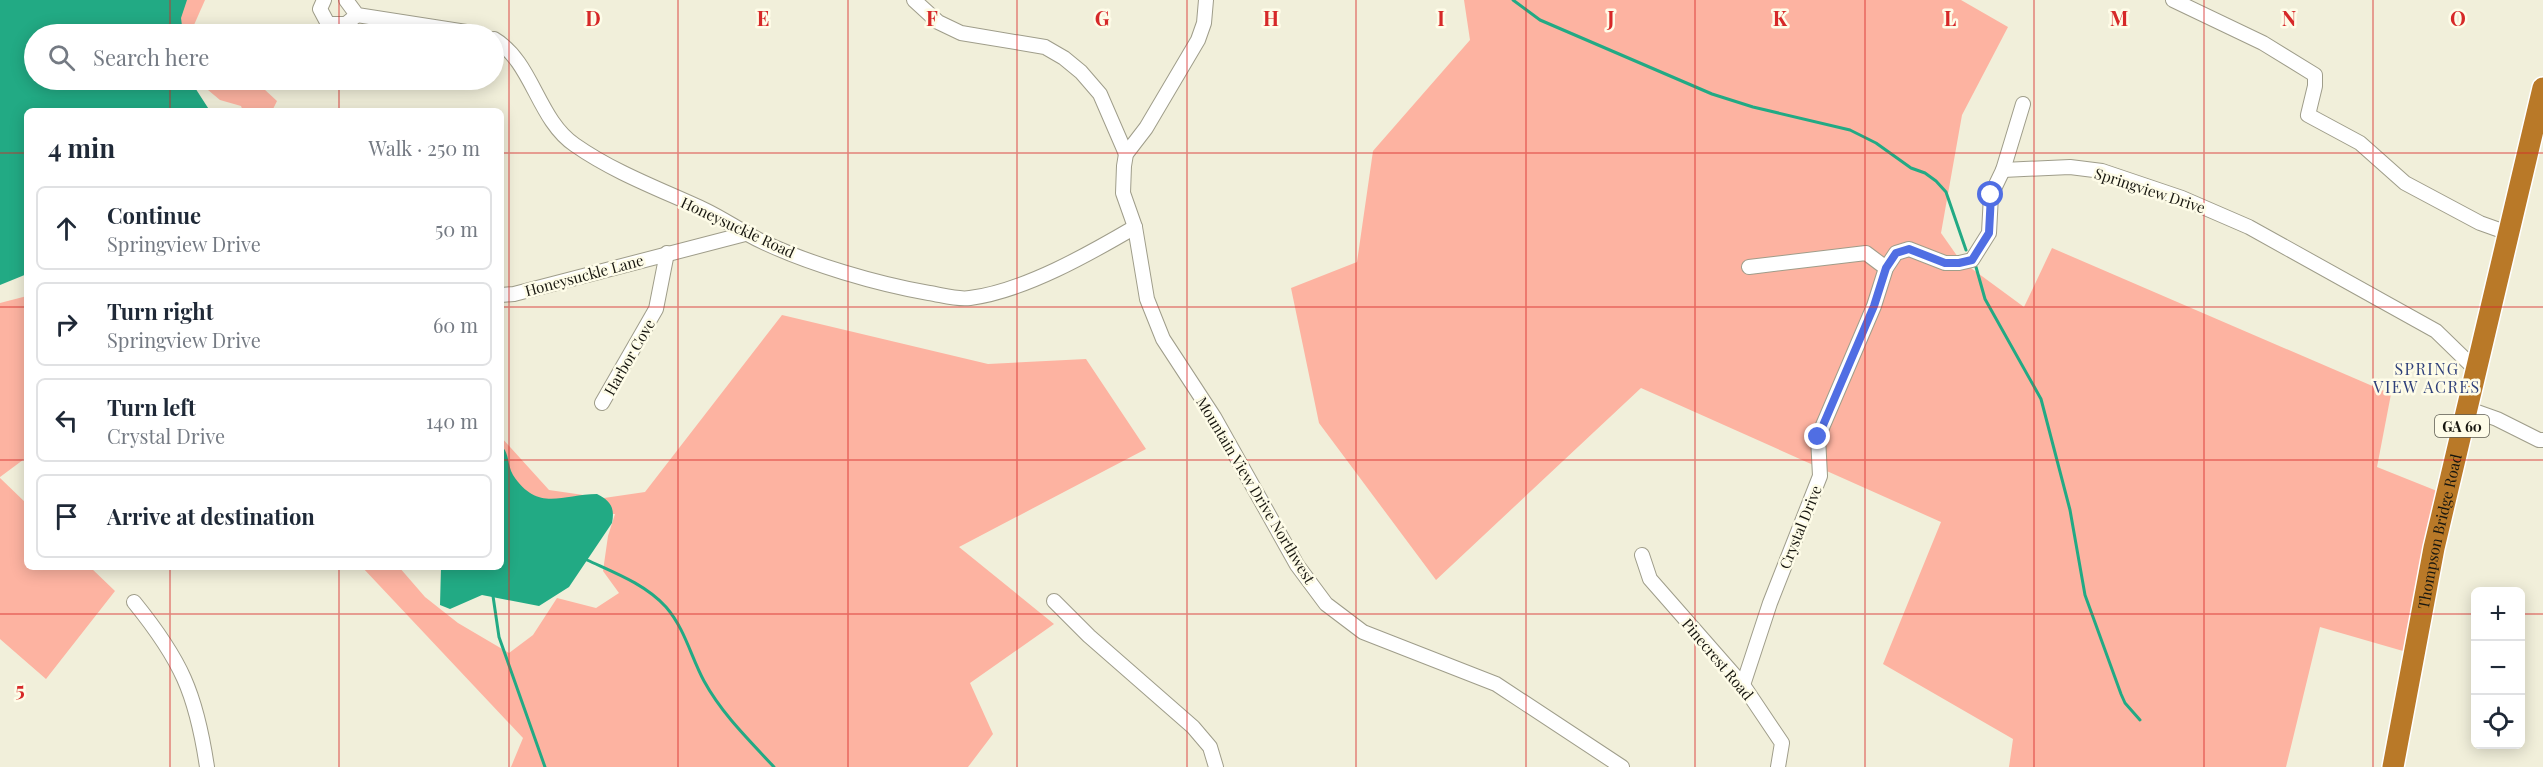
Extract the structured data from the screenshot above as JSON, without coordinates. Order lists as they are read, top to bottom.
{
  "streets": {
    "highway": ["GA 60", "Thompson Bridge Road"],
    "street": [
      "Springview Drive",
      "Honeysuckle Road",
      "Honeysuckle Lane",
      "Harbor Cove",
      "Mountain View Drive Northwest",
      "Crystal Drive",
      "Pinecrest Road"
    ]
  },
  "crossings": [
    ["Springview Drive", "Thompson Bridge Road"],
    ["Honeysuckle Road", "Mountain View Drive Northwest"],
    ["Honeysuckle Lane", "Harbor Cove"],
    ["Crystal Drive", "Pinecrest Road"]
  ],
  "districts": ["SPRING VIEW ACRES"],
  "page": {
    "search": "Search here",
    "heading": ["4 min", "Walk · 250 m"],
    "list": [
      ["Continue", "Springview Drive", "50 m"],
      ["Turn right", "Springview Drive", "60 m"],
      ["Turn left", "Crystal Drive", "140 m"],
      "Arrive at destination"
    ],
    "map_buttons": ["+", "−"]
  },
  "grid": {
    "columns": [
      "D",
      "E",
      "F",
      "G",
      "H",
      "I",
      "J",
      "K",
      "L",
      "M",
      "N",
      "O"
    ],
    "rows": ["5"]
  }
}
